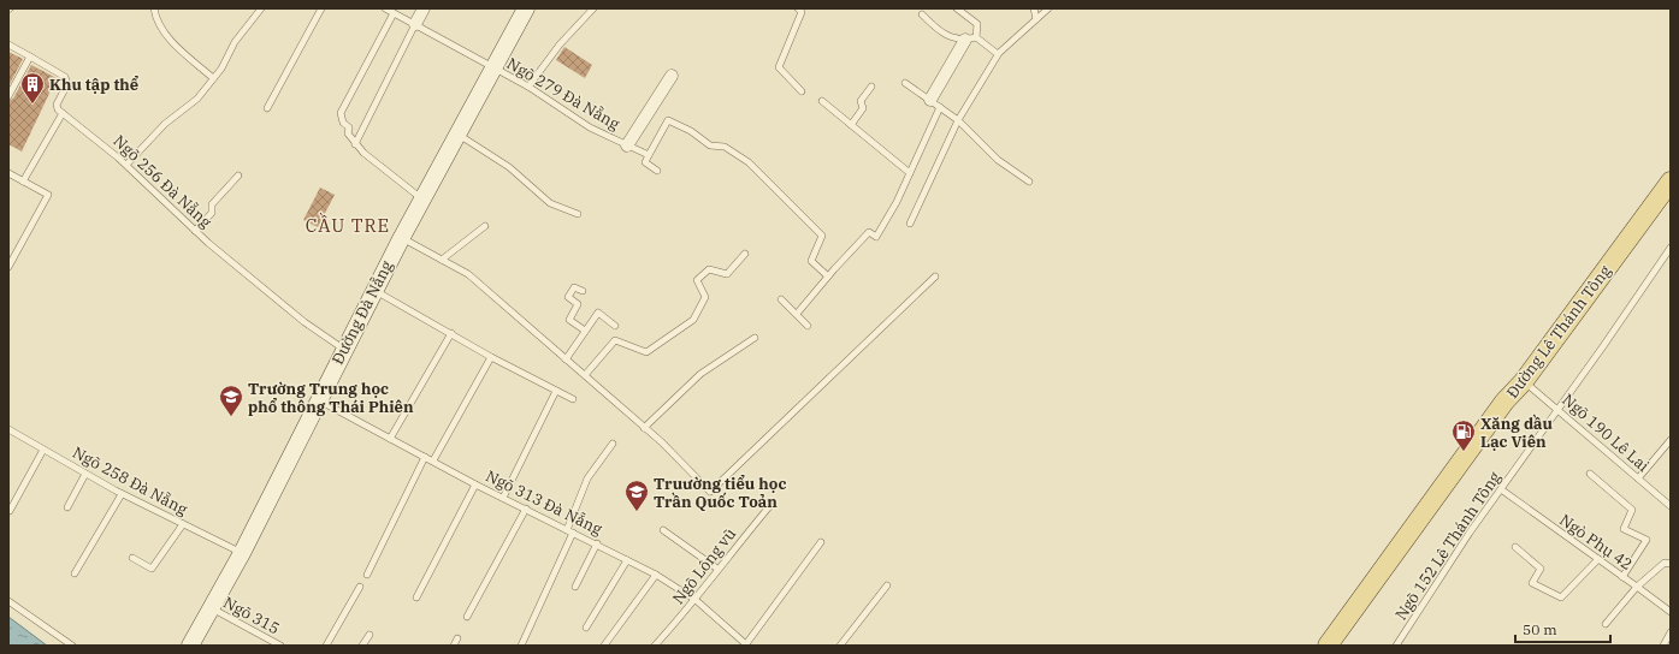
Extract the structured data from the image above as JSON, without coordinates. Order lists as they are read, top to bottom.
{
  "streets": {
    "main road": ["Đường Đà Nẵng", "Đường Lê Thánh Tông"],
    "lane": [
      "Ngõ 279 Đà Nẵng",
      "Ngõ 256 Đà Nẵng",
      "Ngõ 190 Lê Lai",
      "Ngõ 258 Đà Nẵng",
      "Ngõ 313 Đà Nẵng",
      "Ngò Phụ 42",
      "Ngõ 152 Lê Thánh Tông",
      "Ngõ Lông vũ",
      "Ngõ 315"
    ]
  },
  "crossings": [
    ["Ngõ 279 Đà Nẵng", "Đường Đà Nẵng"],
    ["Ngõ 256 Đà Nẵng", "Đường Đà Nẵng"],
    ["Đường Đà Nẵng", "Ngõ 258 Đà Nẵng"],
    ["Đường Đà Nẵng", "Ngõ 313 Đà Nẵng"],
    ["Đường Đà Nẵng", "Ngõ 315"],
    ["Đường Lê Thánh Tông", "Ngõ 190 Lê Lai"],
    ["Ngõ 190 Lê Lai", "Ngõ 152 Lê Thánh Tông"],
    ["Ngõ 313 Đà Nẵng", "Ngõ Lông vũ"],
    ["Ngò Phụ 42", "Ngõ 152 Lê Thánh Tông"]
  ],
  "districts": ["CẦU TRE"],
  "places": {
    "building": ["Khu tập thể"],
    "school or university": ["Trường Trung học phổ thông Thái Phiên", "Truường tiểu học Trần Quốc Toản"],
    "fuel station": ["Xăng dầu Lạc Viên"]
  },
  "scale_bar": "50 m"
}
